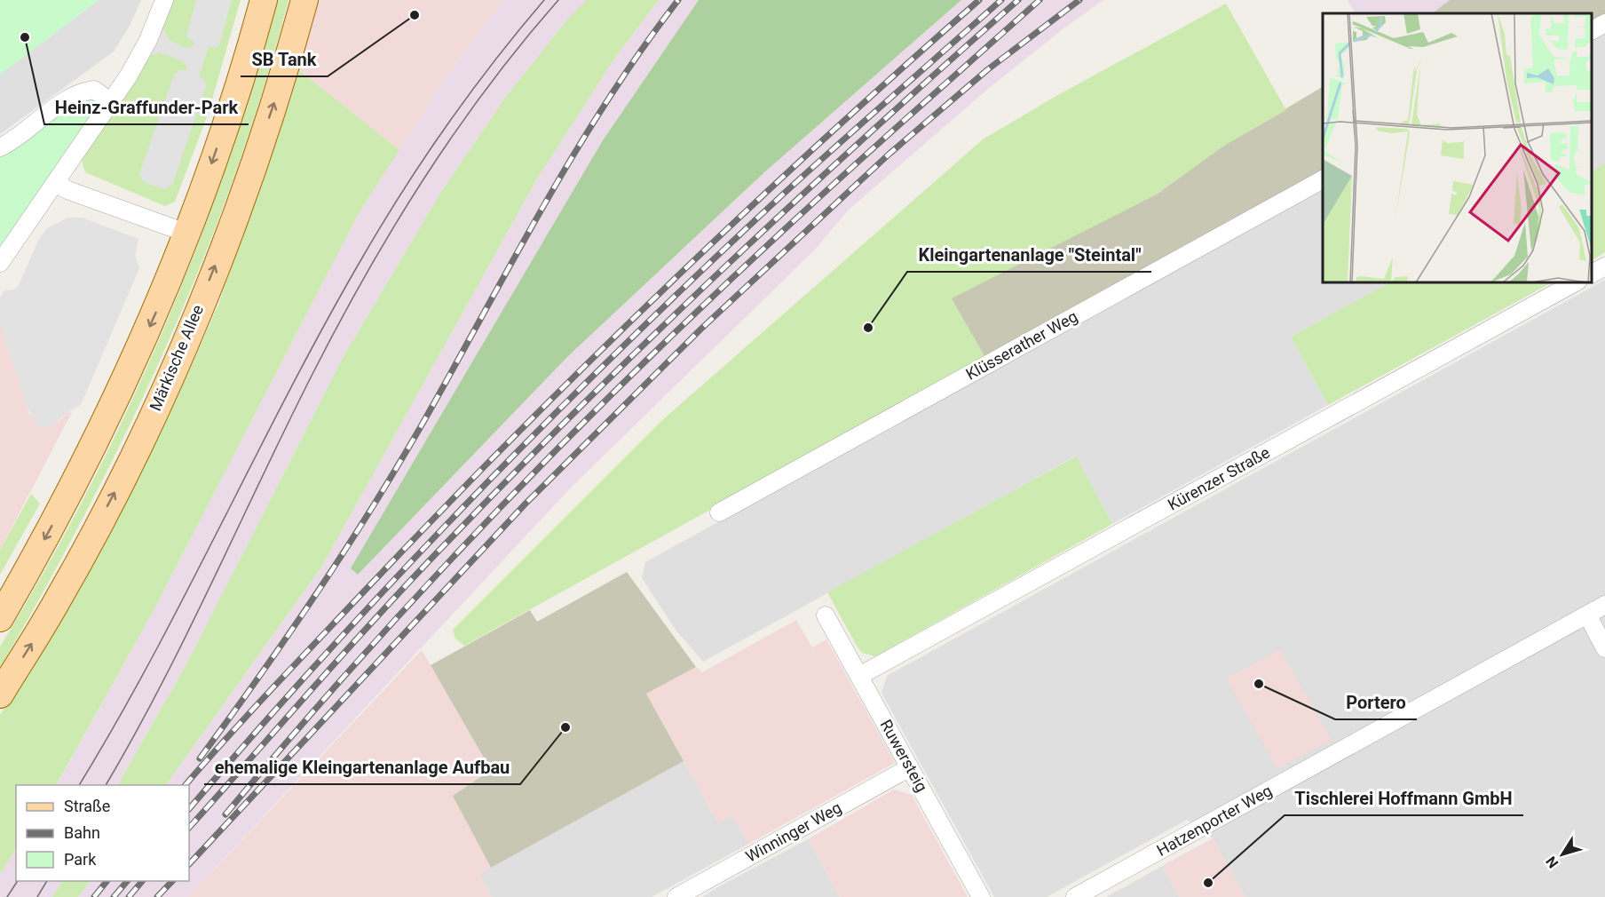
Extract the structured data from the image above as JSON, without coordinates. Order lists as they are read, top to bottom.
{
  "streets": {
    "main road": ["Märkische Allee"],
    "street": [
      "Klüsserather Weg",
      "Kürenzer Straße",
      "Ruwersteig",
      "Hatzenporter Weg",
      "Winninger Weg"
    ]
  },
  "crossings": [
    ["Kürenzer Straße", "Ruwersteig"],
    ["Ruwersteig", "Winninger Weg"]
  ],
  "places": [
    "SB Tank",
    "Heinz-Graffunder-Park",
    "Kleingartenanlage \"Steintal\"",
    "Portero",
    "ehemalige Kleingartenanlage Aufbau",
    "Tischlerei Hoffmann GmbH"
  ],
  "legend": ["Straße", "Bahn", "Park"],
  "north": "bottom left"
}
